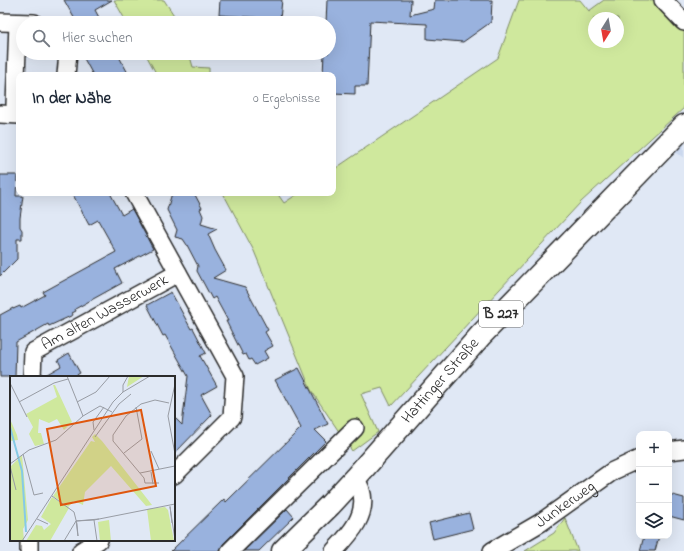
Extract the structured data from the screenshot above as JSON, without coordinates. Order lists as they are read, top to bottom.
{
  "streets": {
    "main road": ["B 227", "Hattinger Straße"],
    "street": ["Am alten Wasserwerk", "Junkerweg"]
  },
  "north": "bottom",
  "page": {
    "search": "Hier suchen",
    "heading": ["In der Nähe", "0 Ergebnisse"],
    "map_buttons": ["+", "−"]
  }
}
